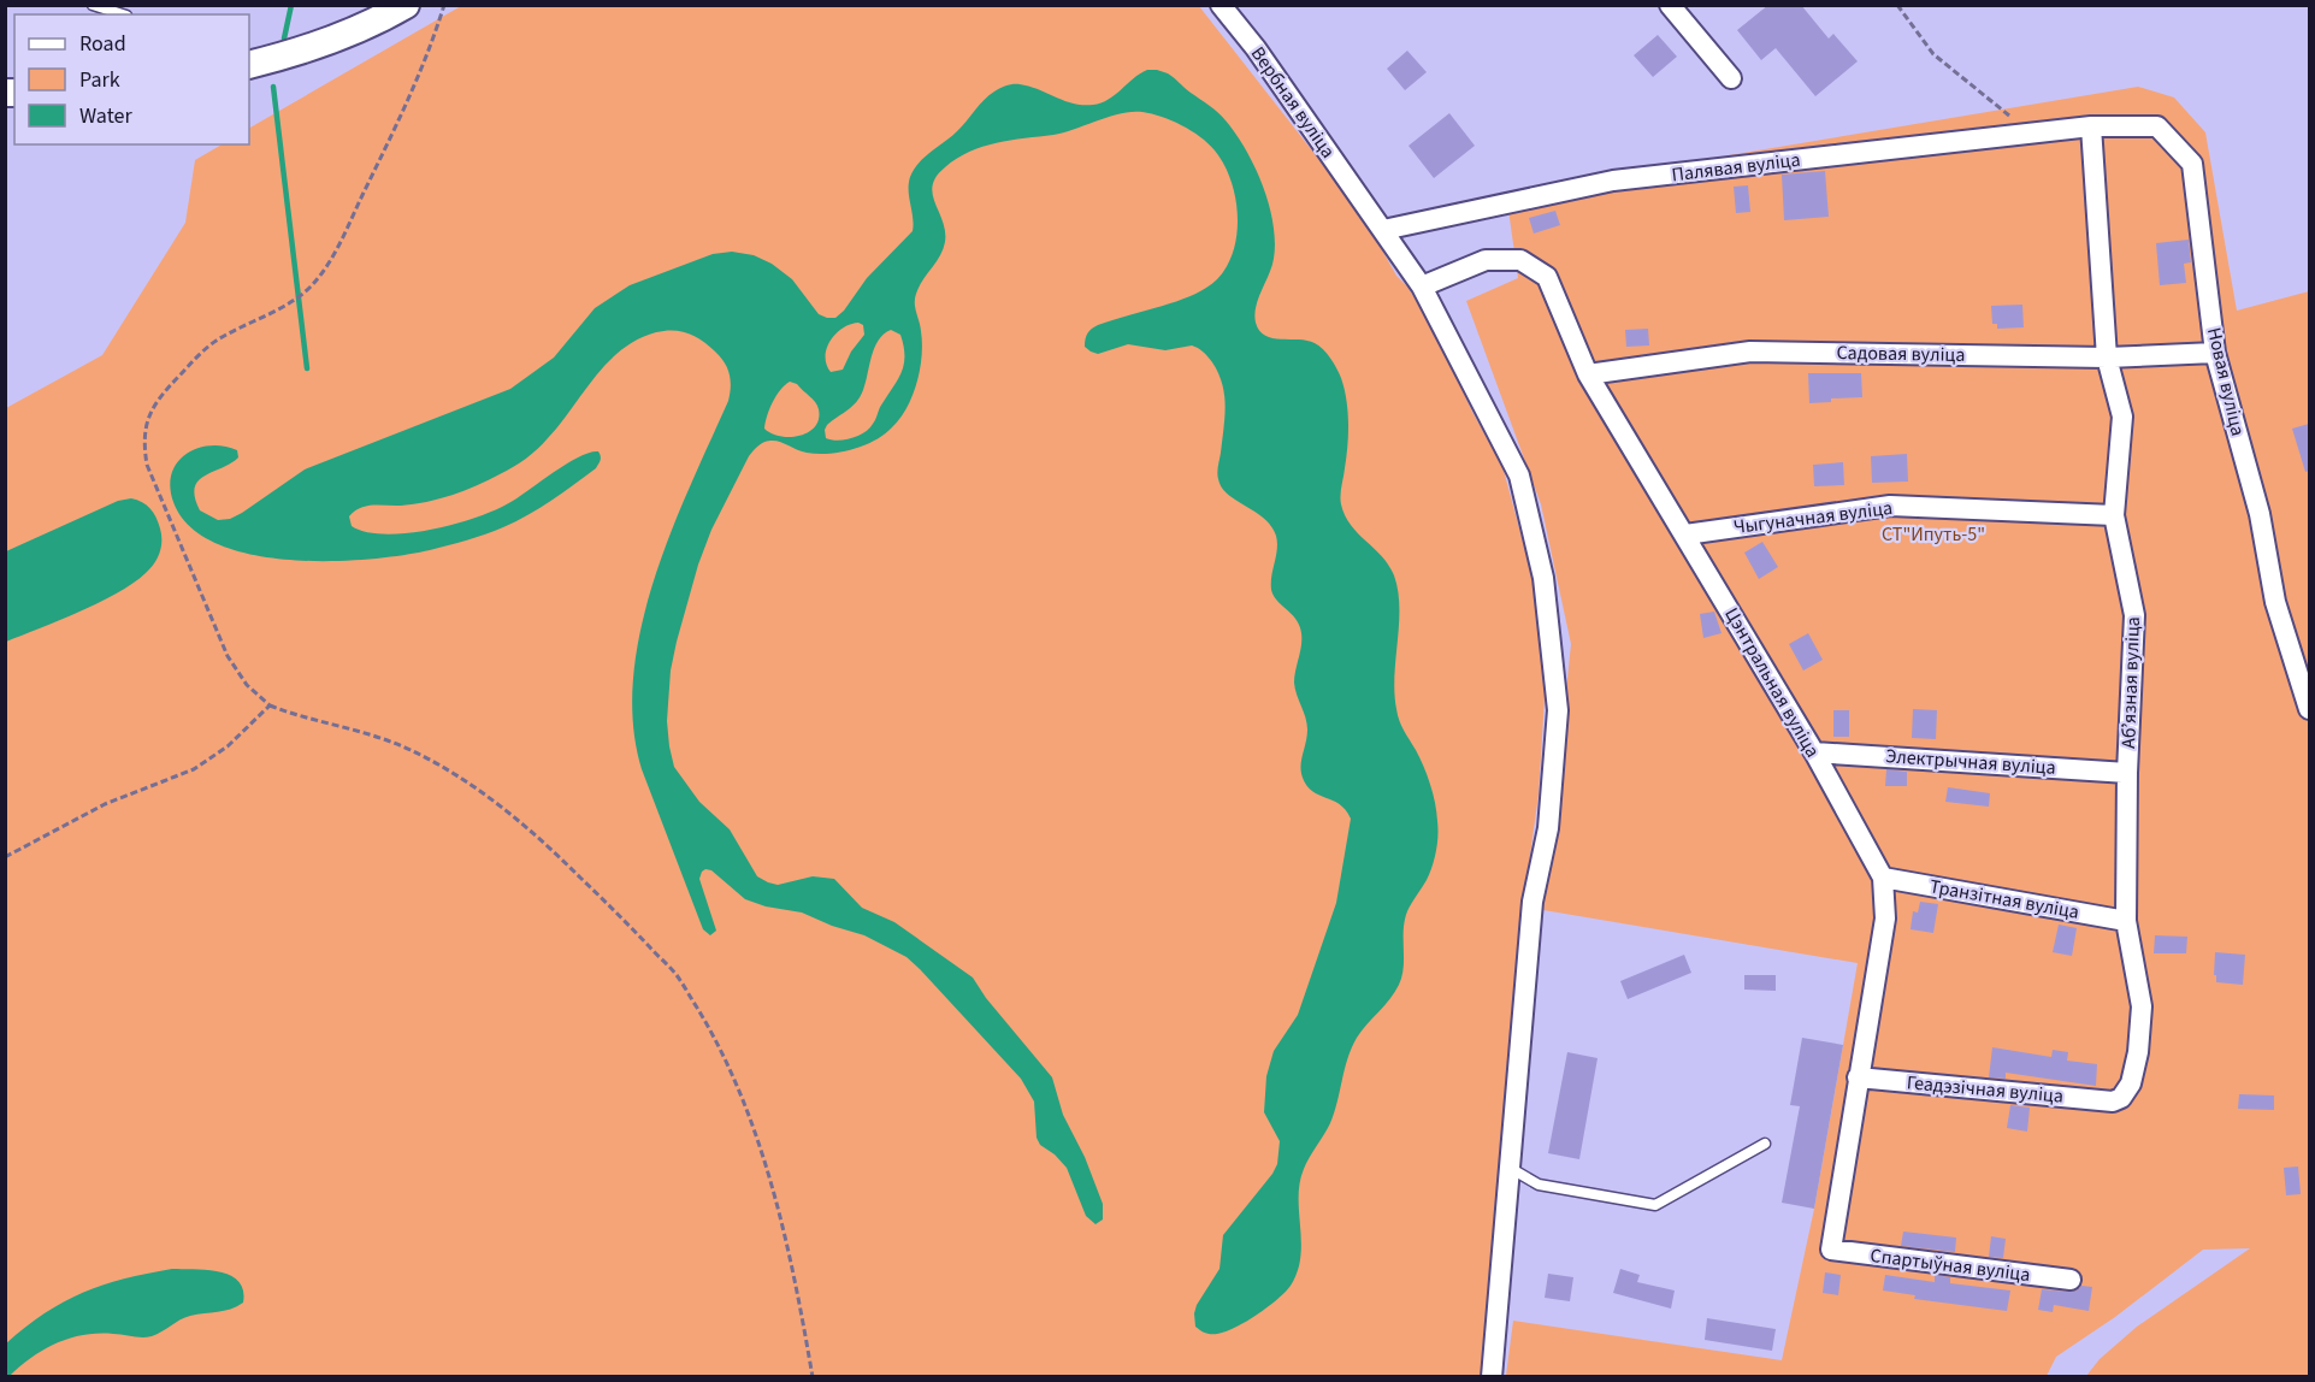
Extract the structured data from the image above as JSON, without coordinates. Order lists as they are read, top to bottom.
{
  "streets": {
    "street": [
      "Вербная вуліца",
      "Палявая вуліца",
      "Садовая вуліца",
      "Новая вуліца",
      "Чыгуначная вуліца",
      "Цэнтральная вуліца",
      "Абʼязная вуліца",
      "Электрычная вуліца",
      "Транзітная вуліца",
      "Геадэзічная вуліца",
      "Спартыўная вуліца"
    ]
  },
  "crossings": [
    ["Вербная вуліца", "Палявая вуліца"],
    ["Вербная вуліца", "Цэнтральная вуліца"],
    ["Палявая вуліца", "Новая вуліца"],
    ["Палявая вуліца", "Абʼязная вуліца"],
    ["Садовая вуліца", "Новая вуліца"],
    ["Садовая вуліца", "Цэнтральная вуліца"],
    ["Садовая вуліца", "Абʼязная вуліца"],
    ["Новая вуліца", "Абʼязная вуліца"],
    ["Чыгуначная вуліца", "Цэнтральная вуліца"],
    ["Чыгуначная вуліца", "Абʼязная вуліца"],
    ["Цэнтральная вуліца", "Электрычная вуліца"],
    ["Цэнтральная вуліца", "Транзітная вуліца"],
    ["Цэнтральная вуліца", "Геадэзічная вуліца"],
    ["Цэнтральная вуліца", "Спартыўная вуліца"],
    ["Абʼязная вуліца", "Электрычная вуліца"],
    ["Абʼязная вуліца", "Транзітная вуліца"],
    ["Абʼязная вуліца", "Геадэзічная вуліца"]
  ],
  "parks": ["СТ\"Ипуть-5\""],
  "legend": ["Road", "Park", "Water"]
}
